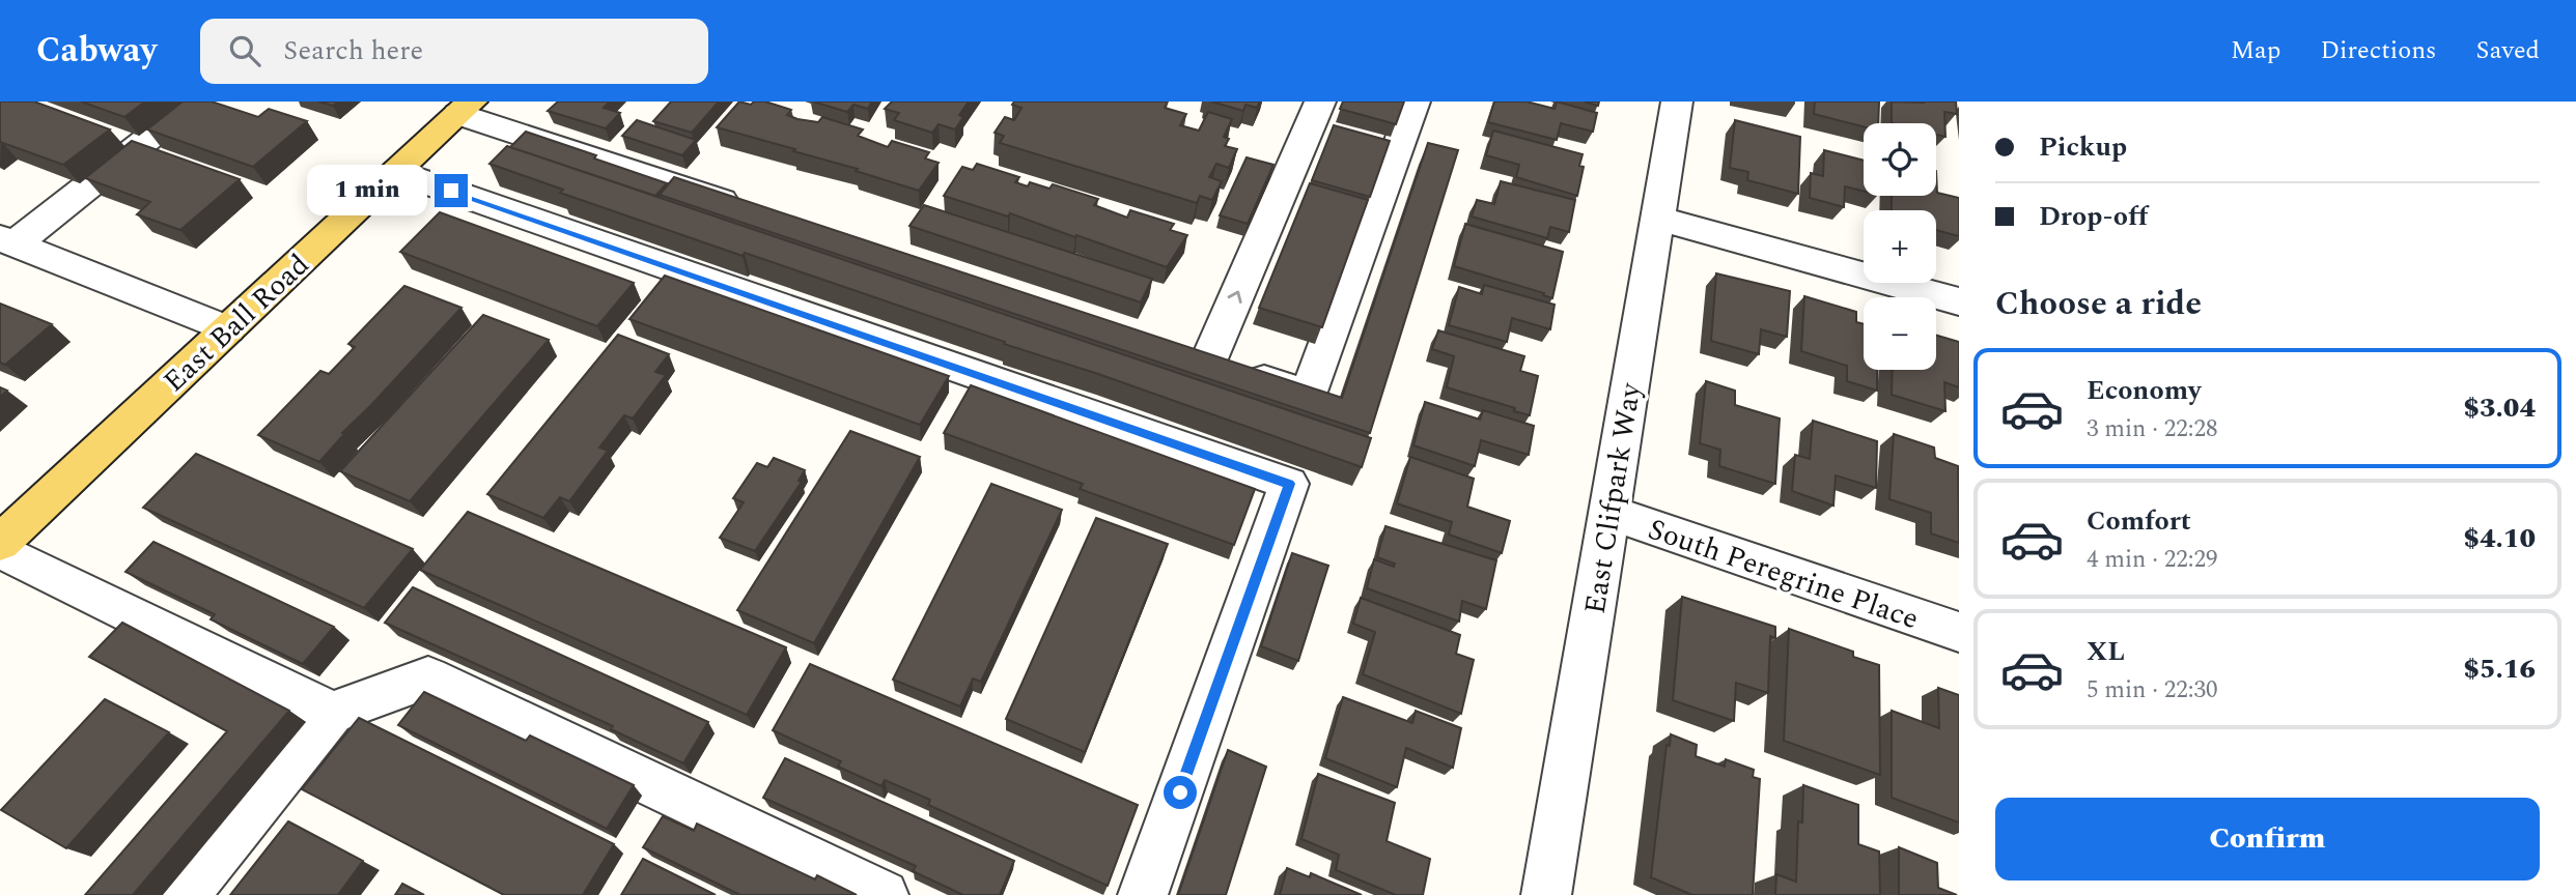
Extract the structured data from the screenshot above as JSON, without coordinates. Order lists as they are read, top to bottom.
{
  "streets": {
    "main road": ["East Ball Road"],
    "street": ["East Clifpark Way", "South Peregrine Place"]
  },
  "crossings": [
    ["East Clifpark Way", "South Peregrine Place"]
  ],
  "page": {
    "header": "Cabway",
    "search": "Search here",
    "nav": ["Map", "Directions", "Saved"],
    "banner": ["Pickup", "Drop-off"],
    "map_buttons": ["+", "−"],
    "bubble": "1 min",
    "heading": "Choose a ride",
    "list": [
      {
        "name": "Economy",
        "note": "3 min · 22:28",
        "value": "$3.04"
      },
      {
        "name": "Comfort",
        "note": "4 min · 22:29",
        "value": "$4.10"
      },
      {
        "name": "XL",
        "note": "5 min · 22:30",
        "value": "$5.16"
      }
    ],
    "buttons": "Confirm"
  }
}
